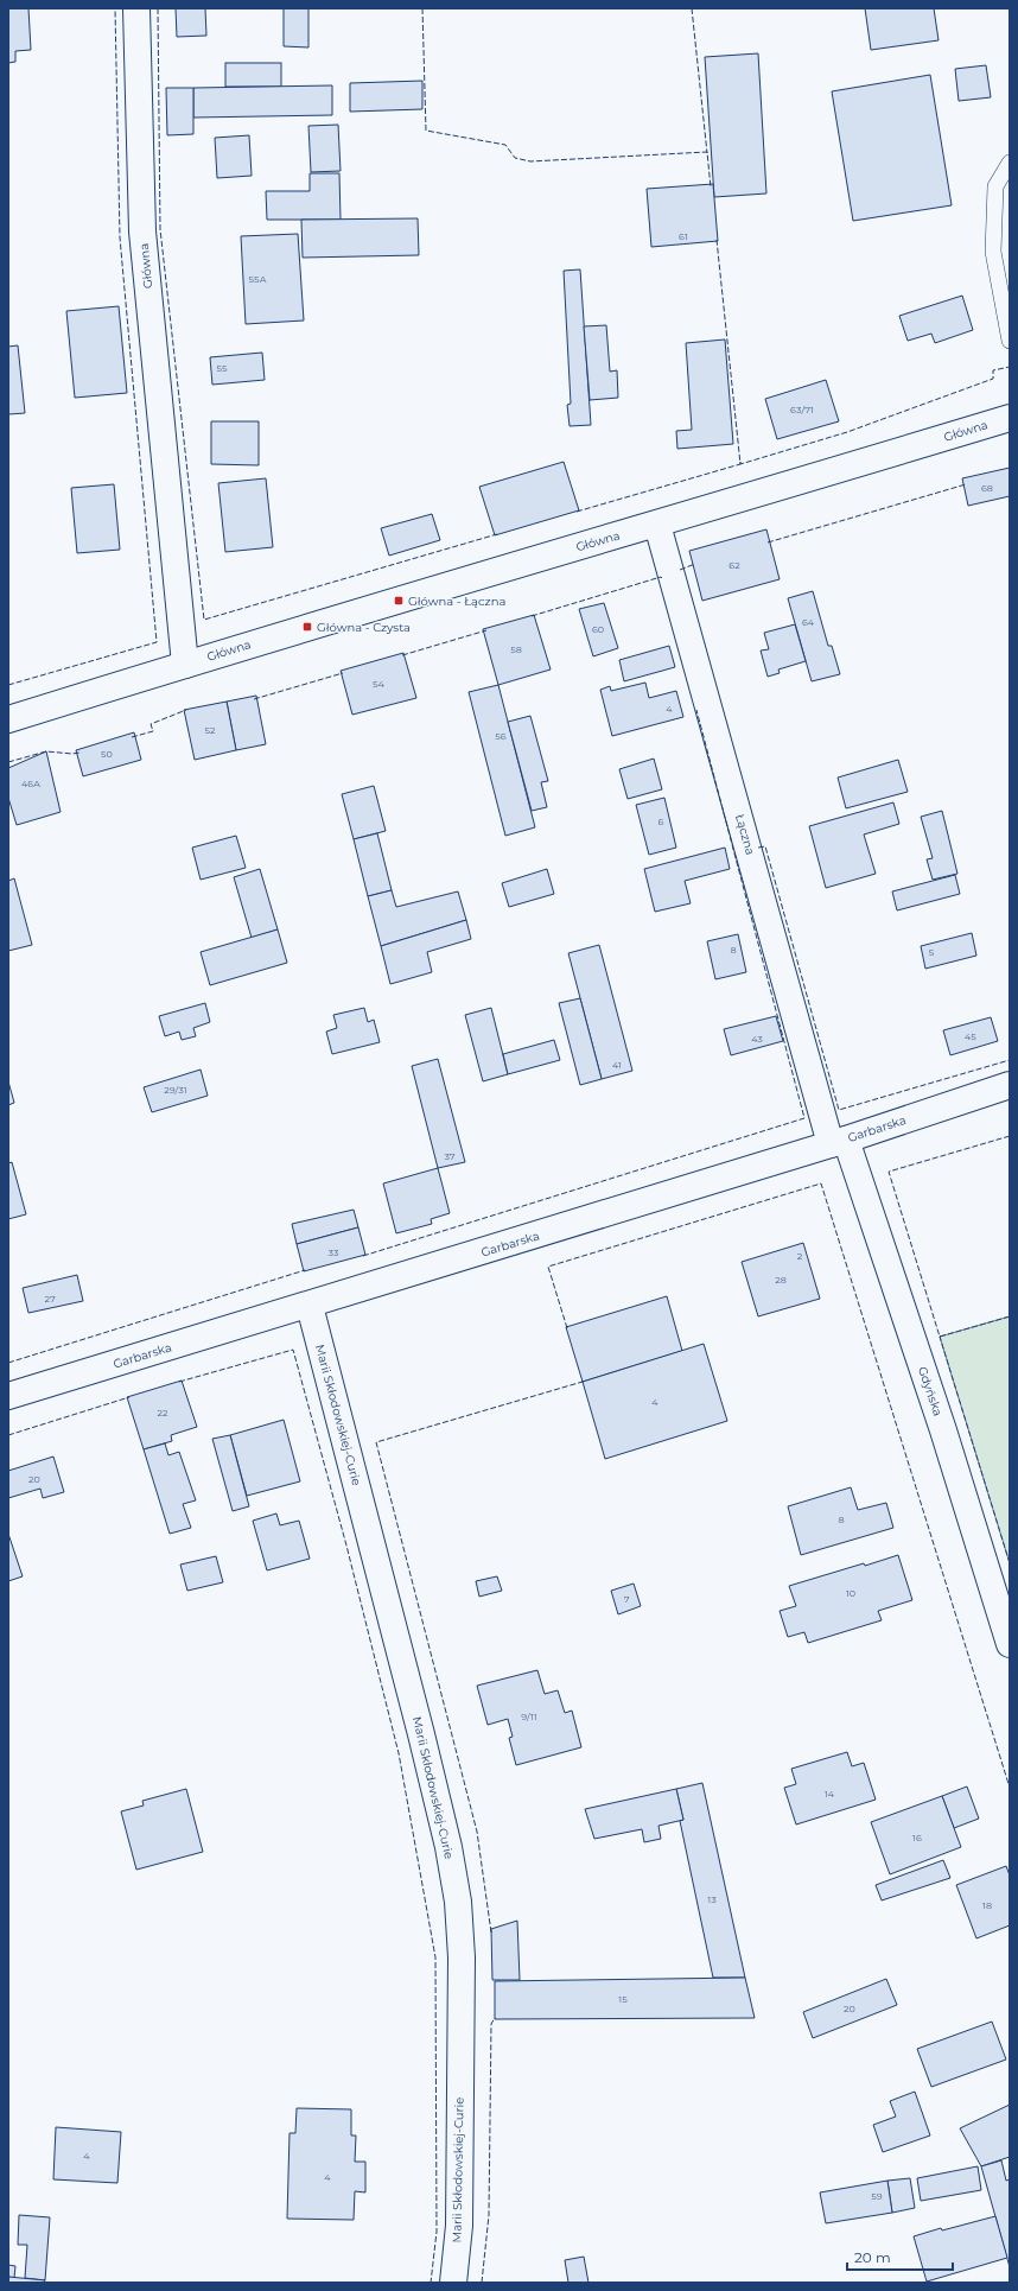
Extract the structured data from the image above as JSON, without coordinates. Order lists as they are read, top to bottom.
{
  "streets": {
    "street": [
      "Główna",
      "Łączna",
      "Garbarska",
      "Gdyńska",
      "Marii Skłodowskiej-Curie"
    ]
  },
  "crossings": [
    ["Główna", "Łączna"],
    ["Łączna", "Garbarska"],
    ["Łączna", "Gdyńska"],
    ["Garbarska", "Gdyńska"],
    ["Garbarska", "Marii Skłodowskiej-Curie"]
  ],
  "places": {
    "transit": ["Główna - Łączna", "Główna - Czysta"]
  },
  "house_numbers": [
    "61",
    "55A",
    "55",
    "63/71",
    "68",
    "62",
    "64",
    "60",
    "58",
    "54",
    "4",
    "52",
    "56",
    "50",
    "46A",
    "6",
    "8",
    "5",
    "45",
    "43",
    "41",
    "29/31",
    "37",
    "33",
    "2",
    "28",
    "27",
    "4",
    "22",
    "20",
    "8",
    "10",
    "7",
    "9/11",
    "14",
    "16",
    "13",
    "18",
    "15",
    "20",
    "4",
    "4",
    "59"
  ],
  "scale_bar": "20 m"
}
